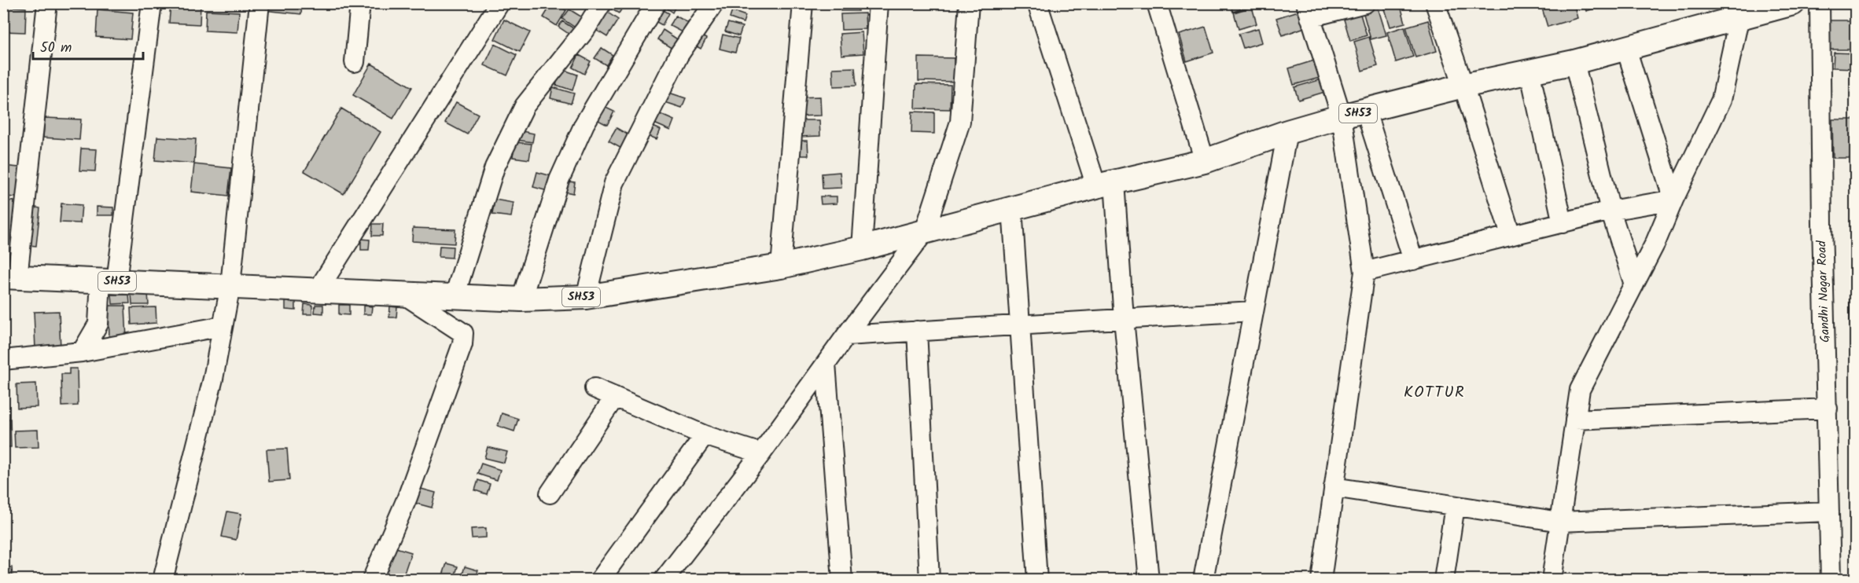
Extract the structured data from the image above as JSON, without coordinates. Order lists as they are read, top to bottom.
{
  "streets": {
    "main road": ["SH53"],
    "street": ["Gandhi Nagar Road"]
  },
  "districts": ["KOTTUR"],
  "scale_bar": "50 m"
}
